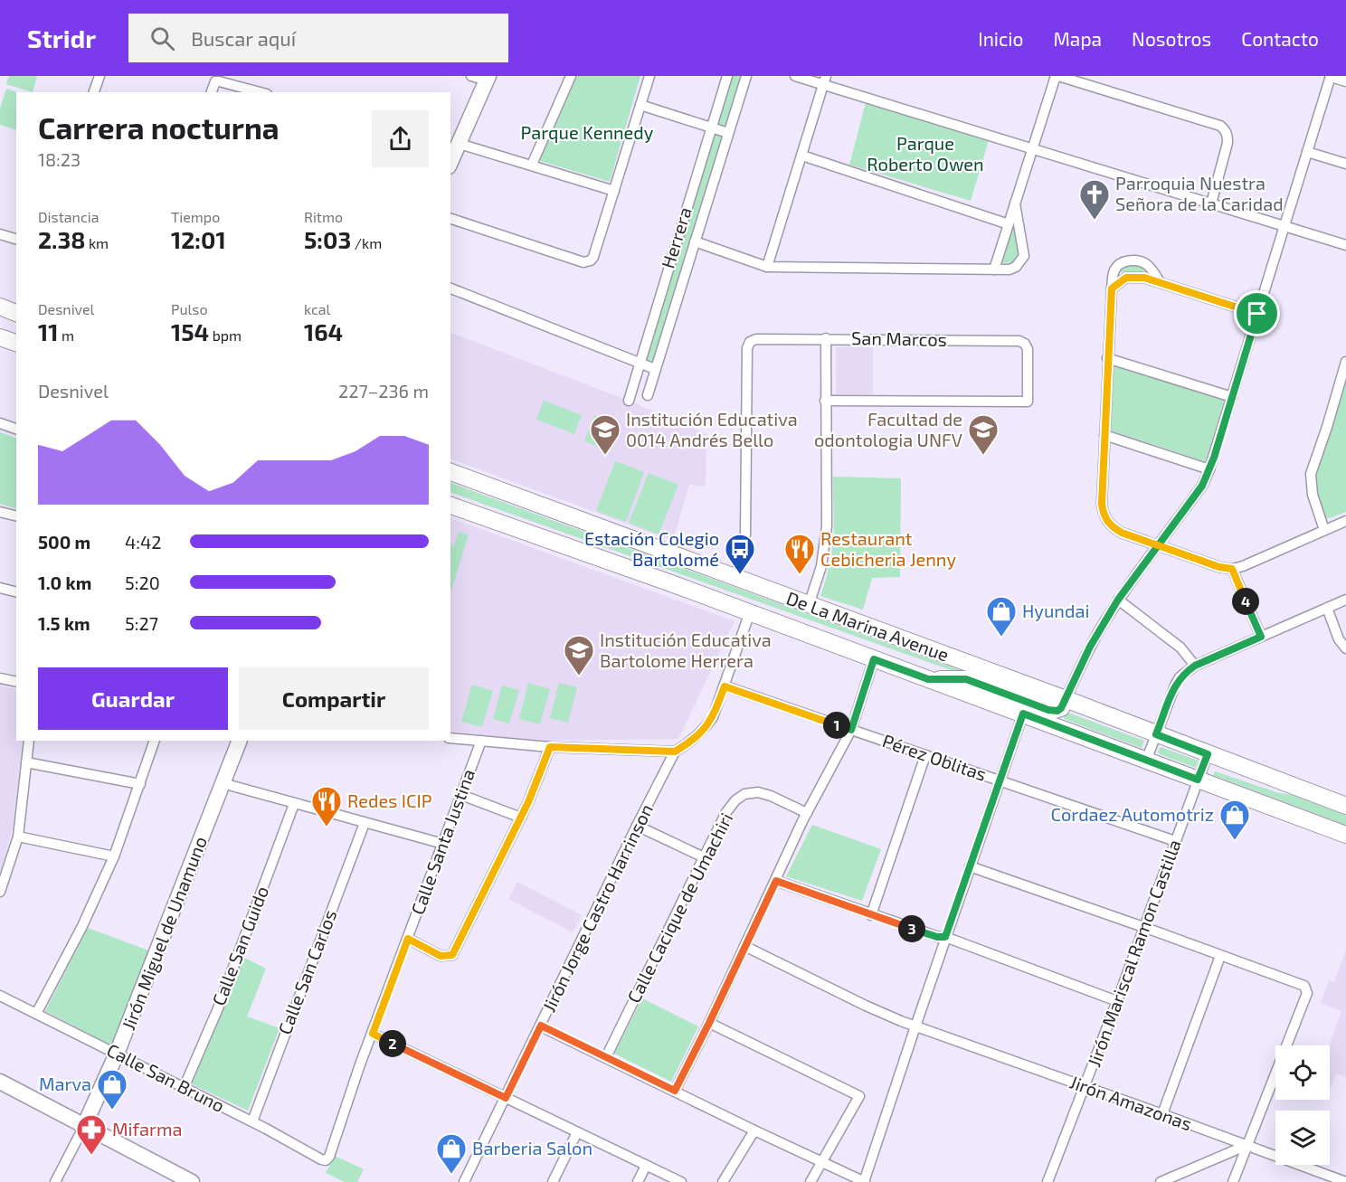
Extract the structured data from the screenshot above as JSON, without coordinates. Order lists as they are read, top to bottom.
{
  "streets": {
    "main road": ["De La Marina Avenue"],
    "street": [
      "Herrera",
      "San Marcos",
      "Pérez Oblitas",
      "Calle Santa Justina",
      "Jirón Jorge Castro Harrinson",
      "Calle Cacique de Umachiri",
      "Jirón Miguel de Unamuno",
      "Calle San Guido",
      "Jirón Mariscal Ramon Castilla",
      "Calle San Carlos",
      "Calle San Bruno",
      "Jirón Amazonas"
    ]
  },
  "crossings": [
    ["San Marcos", "De La Marina Avenue"],
    ["De La Marina Avenue", "Jirón Mariscal Ramon Castilla"],
    ["Pérez Oblitas", "Jirón Mariscal Ramon Castilla"],
    ["Calle Santa Justina", "Calle San Bruno"],
    ["Jirón Miguel de Unamuno", "Calle San Bruno"],
    ["Calle San Guido", "Calle San Bruno"],
    ["Jirón Mariscal Ramon Castilla", "Jirón Amazonas"],
    ["Calle San Carlos", "Calle San Bruno"]
  ],
  "parks": ["Parque Kennedy", "Parque Roberto Owen"],
  "places": {
    "church": ["Parroquia Nuestra Señora de la Caridad"],
    "school or university": ["Institución Educativa 0014 Andrés Bello", "Facultad de odontologia UNFV", "Institución Educativa Bartolome Herrera"],
    "bus stop": ["Estación Colegio Bartolomé"],
    "restaurant": ["Restaurant Cebicheria Jenny", "Redes ICIP"],
    "shop": [
      "Hyundai",
      "Cordaez Automotriz",
      "Marva",
      "Barberia Salon"
    ],
    "pharmacy": ["Mifarma"]
  },
  "page": {
    "header": "Stridr",
    "search": "Buscar aquí",
    "nav": [
      "Inicio",
      "Mapa",
      "Nosotros",
      "Contacto"
    ],
    "heading": ["Carrera nocturna", "18:23"],
    "stats": [
      ["Distancia", "2.38 km"],
      ["Tiempo", "12:01"],
      ["Ritmo", "5:03 /km"],
      ["Desnivel", "11 m"],
      ["Pulso", "154 bpm"],
      ["kcal", "164"]
    ],
    "chart": ["Desnivel", "227–236 m"],
    "list": [
      {
        "name": "500 m",
        "note": "4:42"
      },
      {
        "name": "1.0 km",
        "note": "5:20"
      },
      {
        "name": "1.5 km",
        "note": "5:27"
      }
    ],
    "pins": [
      "4",
      "1",
      "3",
      "2"
    ],
    "buttons": ["Guardar", "Compartir"]
  }
}
